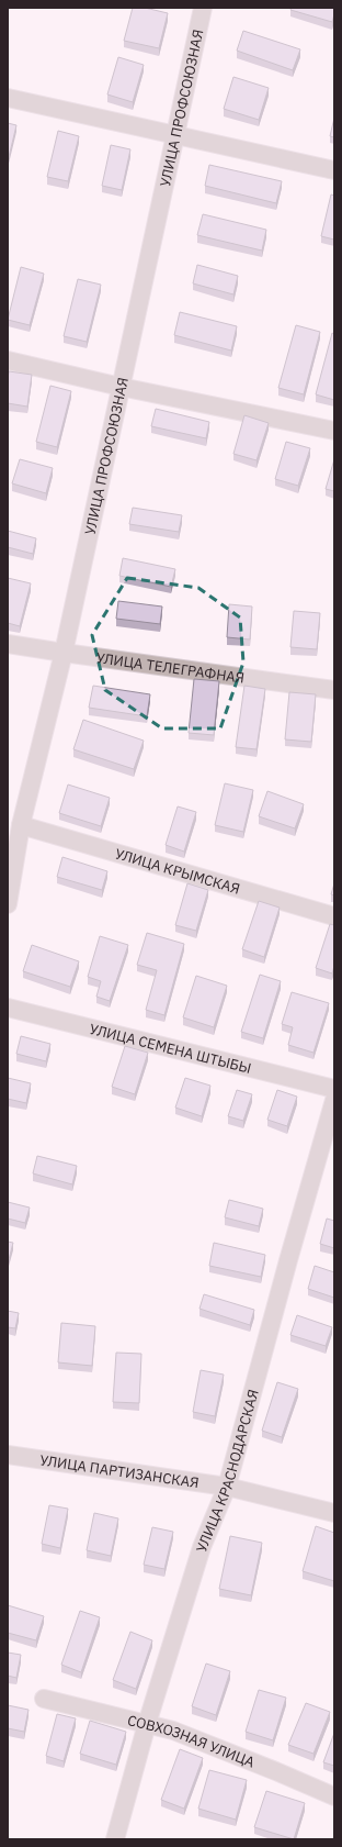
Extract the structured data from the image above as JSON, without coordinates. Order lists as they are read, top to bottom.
{
  "streets": {
    "street": [
      "УЛИЦА ПРОФСОЮЗНАЯ",
      "УЛИЦА ТЕЛЕГРАФНАЯ",
      "УЛИЦА КРЫМСКАЯ",
      "УЛИЦА СЕМЕНА ШТЫБЫ",
      "УЛИЦА КРАСНОДАРСКАЯ",
      "УЛИЦА ПАРТИЗАНСКАЯ",
      "СОВХОЗНАЯ УЛИЦА"
    ]
  },
  "crossings": [
    ["УЛИЦА ПРОФСОЮЗНАЯ", "УЛИЦА ТЕЛЕГРАФНАЯ"],
    ["УЛИЦА ПРОФСОЮЗНАЯ", "УЛИЦА КРЫМСКАЯ"],
    ["УЛИЦА КРАСНОДАРСКАЯ", "УЛИЦА ПАРТИЗАНСКАЯ"],
    ["УЛИЦА КРАСНОДАРСКАЯ", "СОВХОЗНАЯ УЛИЦА"]
  ]
}
